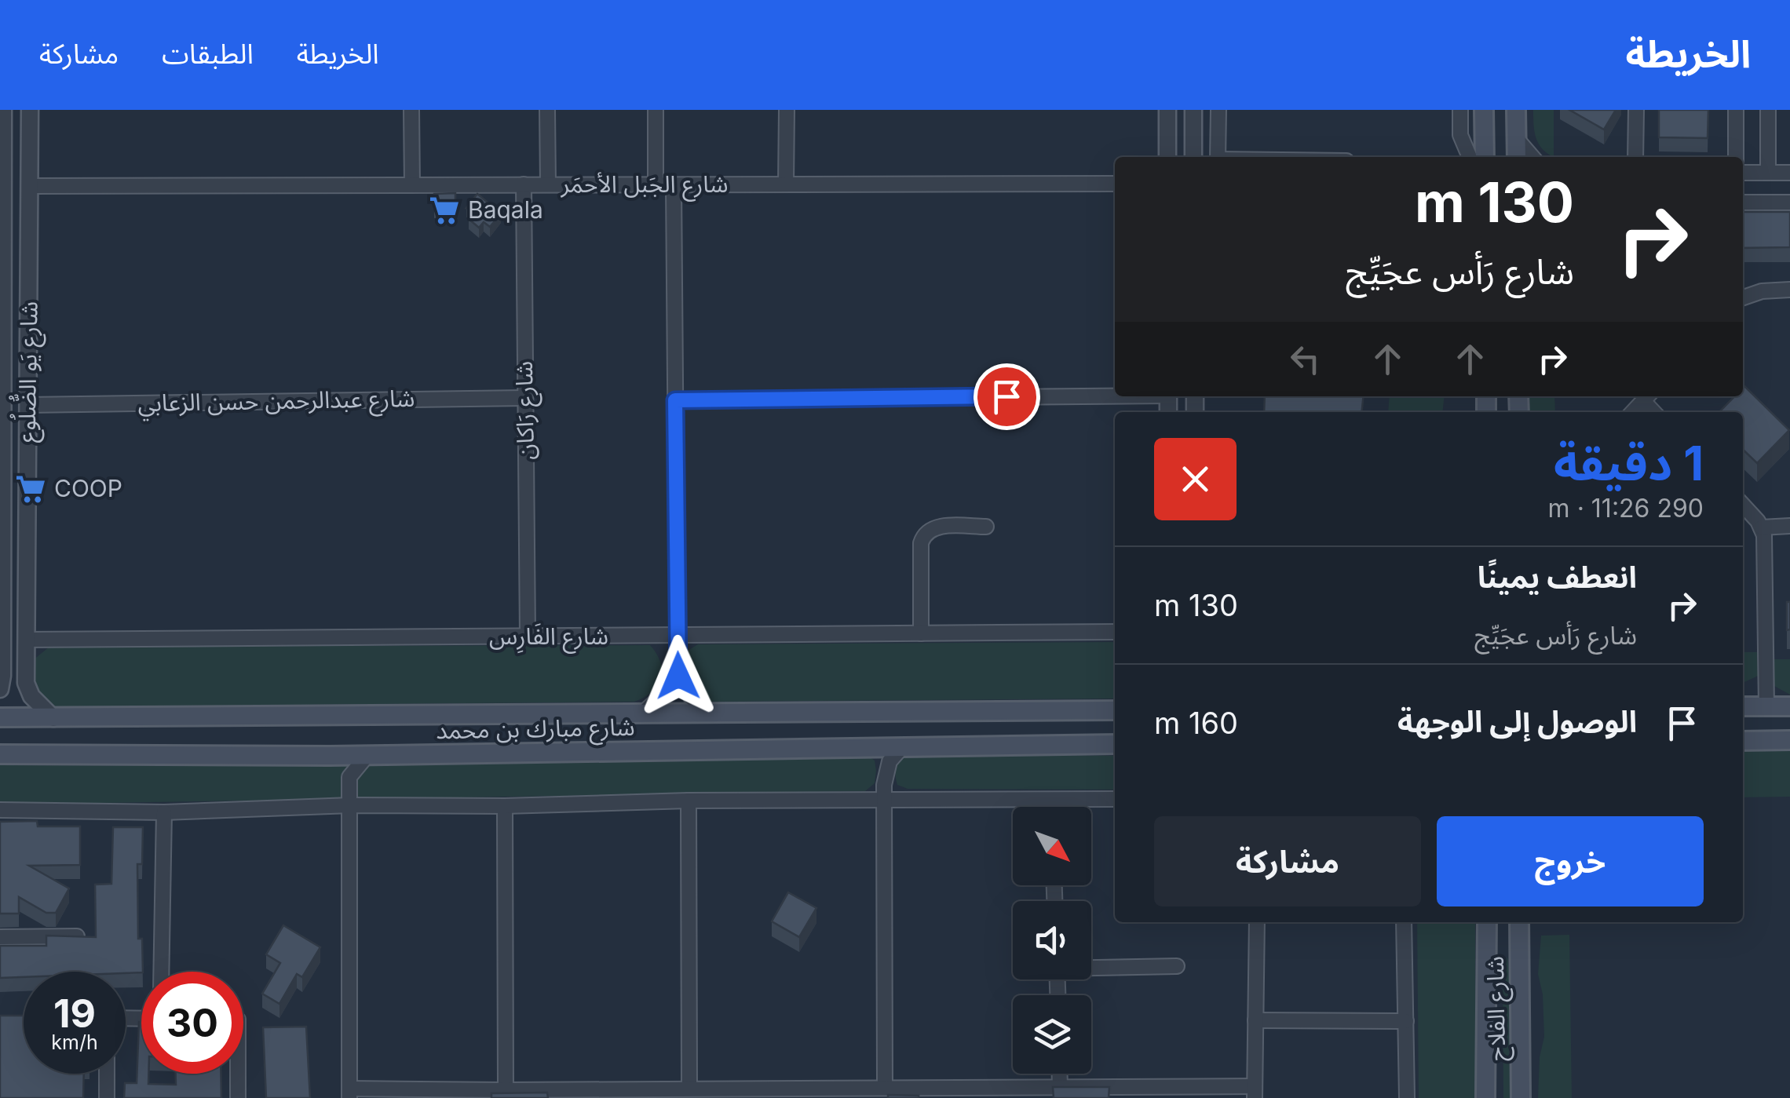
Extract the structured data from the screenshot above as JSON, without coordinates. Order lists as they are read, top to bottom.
{
  "streets": {
    "main road": ["شارع مبارك بن محمد", "شارع الفلاح"],
    "street": [
      "شارع الجَبل الأحمَر",
      "شارع يَو الضُّلُوع",
      "شارع عبدالرحمن حسن الزعابي",
      "شارع رَاكان",
      "شارع الفَارِس"
    ]
  },
  "crossings": [
    ["شارع الجَبل الأحمَر", "شارع يَو الضُّلُوع"],
    ["شارع الجَبل الأحمَر", "شارع رَاكان"],
    ["شارع يَو الضُّلُوع", "شارع عبدالرحمن حسن الزعابي"],
    ["شارع يَو الضُّلُوع", "شارع الفَارِس"],
    ["شارع يَو الضُّلُوع", "شارع مبارك بن محمد"],
    ["شارع عبدالرحمن حسن الزعابي", "شارع رَاكان"],
    ["شارع رَاكان", "شارع الفَارِس"]
  ],
  "places": {
    "supermarket": ["Baqala", "COOP"]
  },
  "north": "bottom right",
  "page": {
    "header": "الخريطة",
    "nav": ["الخريطة", "الطبقات", "مشاركة"],
    "turn": ["130 m", "شارع رَأس عجَيِّج"],
    "heading": ["1 دقيقة", "290 m · 11:26"],
    "list": [
      {
        "name": "انعطف يمينًا",
        "note": "شارع رَأس عجَيِّج",
        "value": "130 m"
      },
      {
        "name": "الوصول إلى الوجهة",
        "value": "160 m"
      }
    ],
    "buttons": ["خروج", "مشاركة"],
    "speed": "19 km/h",
    "limit": "30"
  }
}
